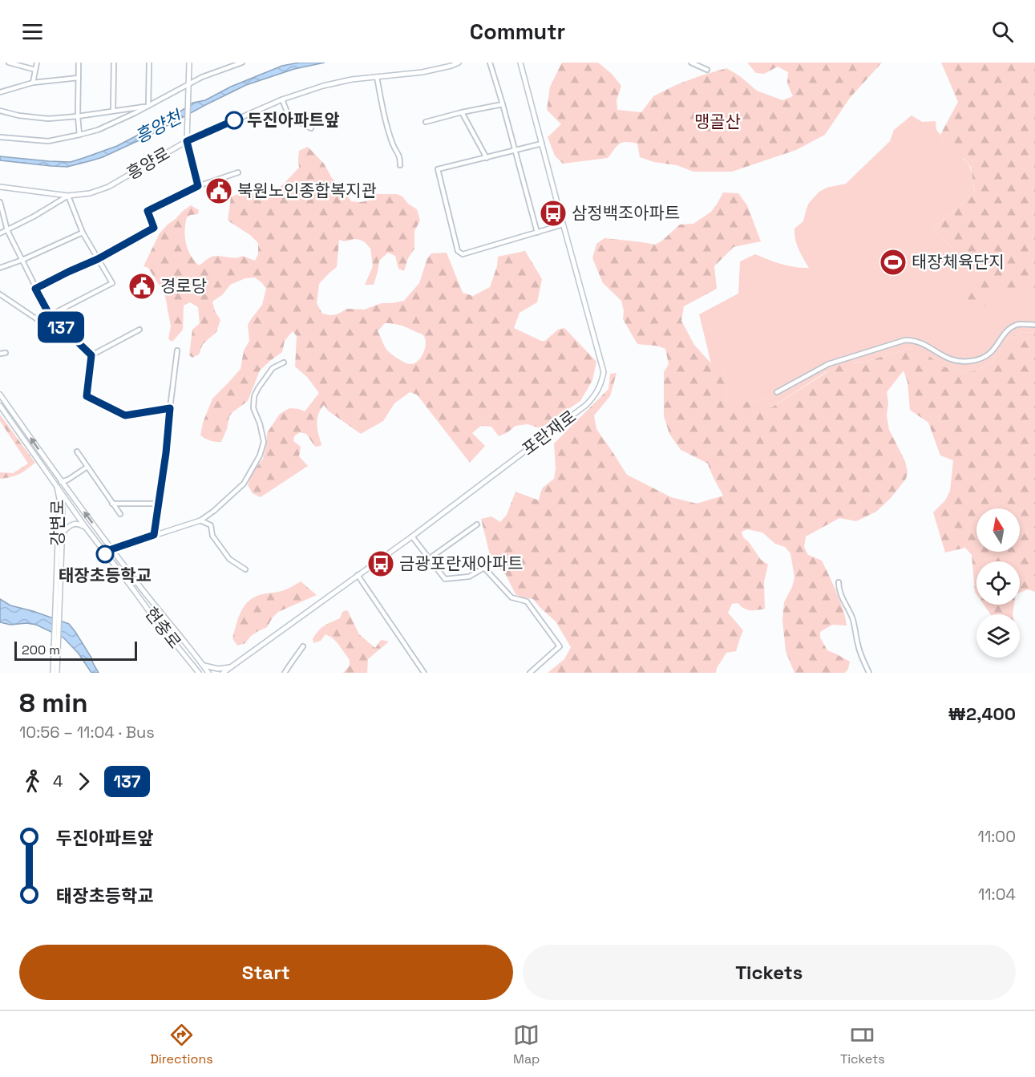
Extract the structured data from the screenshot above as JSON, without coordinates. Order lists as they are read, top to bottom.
{
  "streets": {
    "street": [
      "흥양로",
      "포란재로",
      "강변로",
      "현충로"
    ]
  },
  "crossings": [
    ["강변로", "현충로"]
  ],
  "water": ["흥양천"],
  "parks": ["맹골산"],
  "places": {
    "other": ["두진아파트앞", "태장초등학교"],
    "public building": ["북원노인종합복지관", "경로당"],
    "bus stop": ["삼정백조아파트", "금광포란재아파트"],
    "sports": ["태장체육단지"]
  },
  "lines": ["bus line 137"],
  "scale_bar": "200 m",
  "north": "top",
  "page": {
    "header": "Commutr",
    "on_map": "137",
    "scale": "200 m",
    "heading": ["8 min", "10:56 – 11:04 · Bus", "₩2,400"],
    "legs": ["4", "137"],
    "list": [
      {
        "name": "두진아파트앞",
        "value": "11:00"
      },
      {
        "name": "태장초등학교",
        "value": "11:04"
      }
    ],
    "buttons": ["Start", "Tickets"],
    "tabs": ["Directions", "Map", "Tickets"]
  }
}
